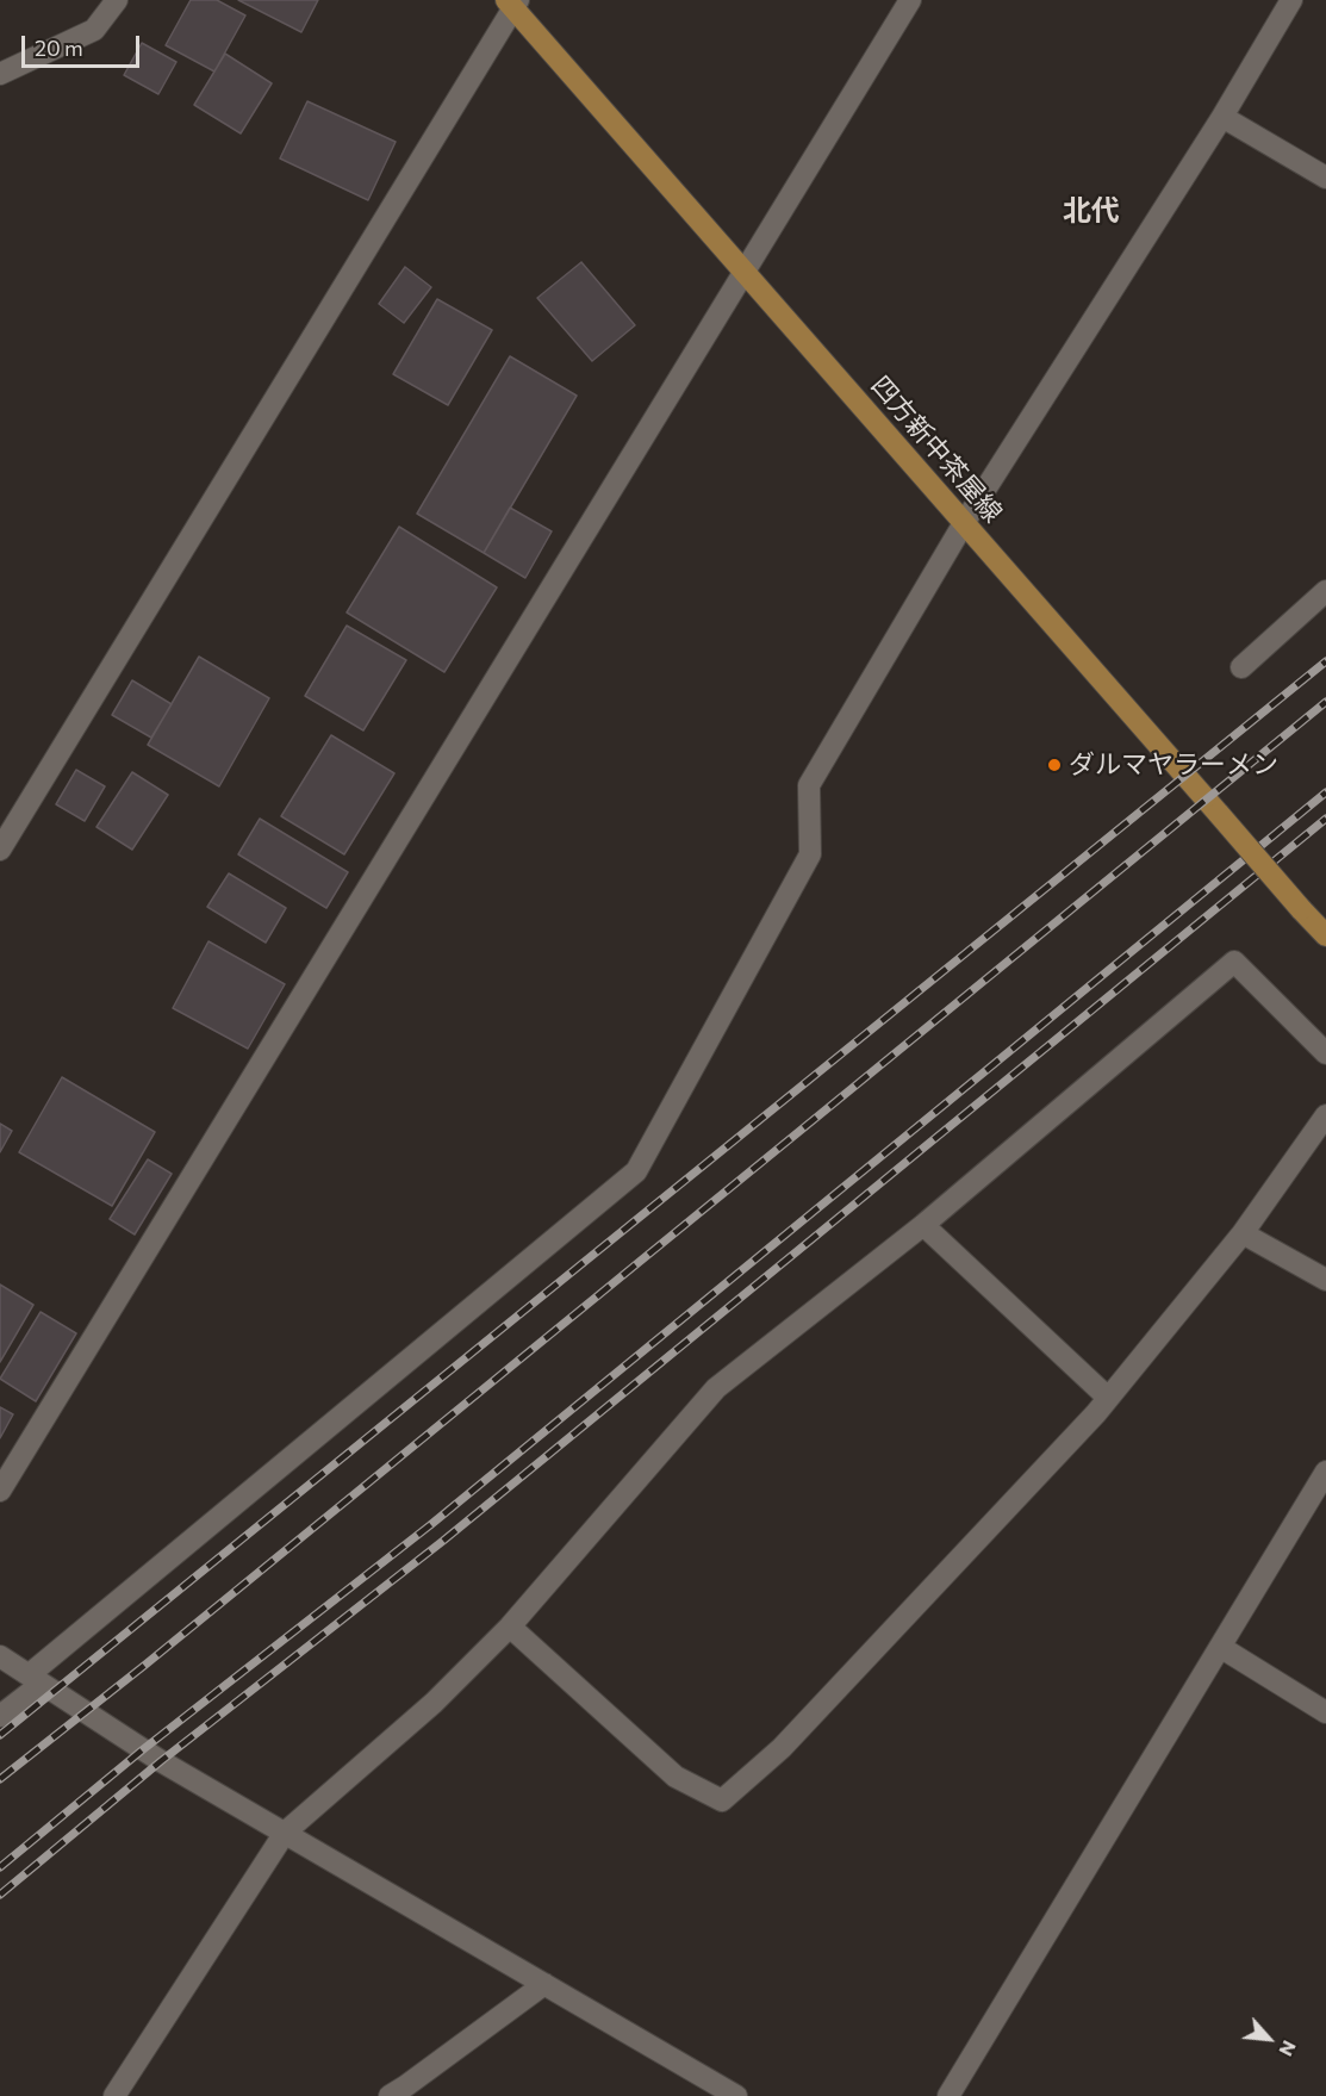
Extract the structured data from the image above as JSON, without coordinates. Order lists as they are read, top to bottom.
{
  "streets": {
    "main road": ["四方新中茶屋線"]
  },
  "districts": ["北代"],
  "places": ["ダルマヤラーメン"],
  "scale_bar": "20 m",
  "north": "bottom right"
}
